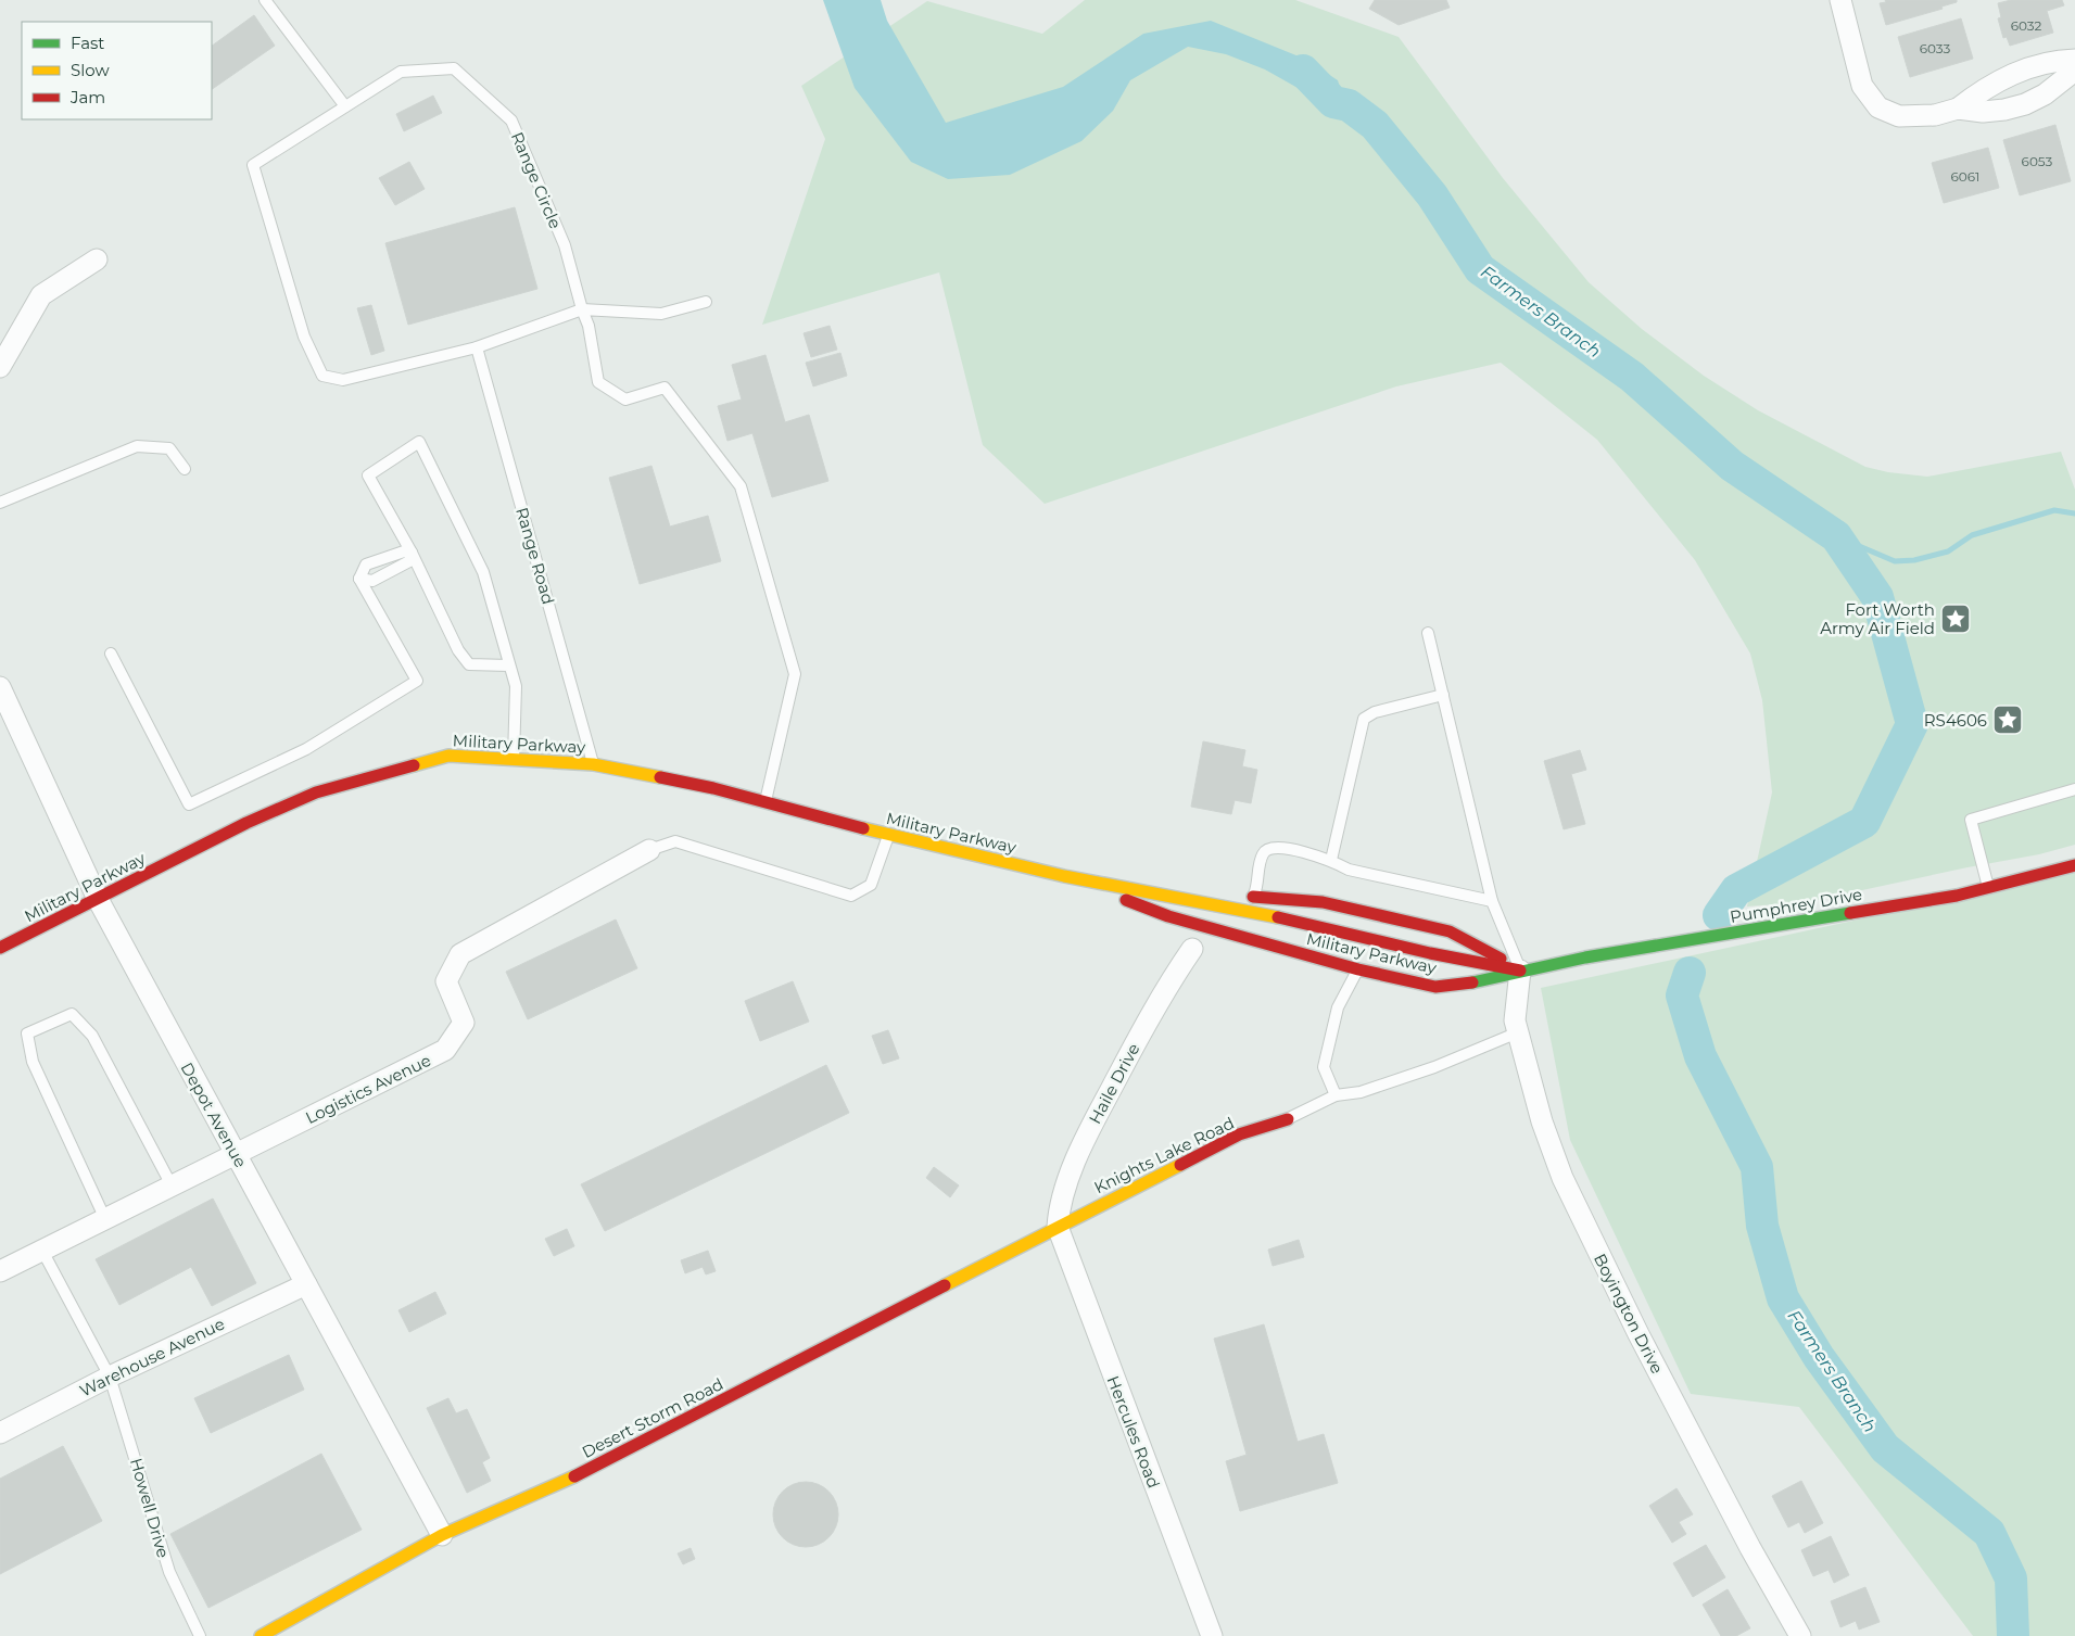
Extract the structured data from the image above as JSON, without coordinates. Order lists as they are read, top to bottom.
{
  "streets": {
    "street": [
      "Military Parkway",
      "Pumphrey Drive",
      "Haile Drive",
      "Logistics Avenue",
      "Depot Avenue",
      "Knights Lake Road",
      "Boyington Drive",
      "Warehouse Avenue",
      "Desert Storm Road",
      "Hercules Road"
    ],
    "lane": ["Range Circle", "Range Road", "Howell Drive"]
  },
  "crossings": [
    ["Range Circle", "Range Road"],
    ["Range Road", "Military Parkway"],
    ["Military Parkway", "Pumphrey Drive"],
    ["Military Parkway", "Depot Avenue"],
    ["Military Parkway", "Boyington Drive"],
    ["Pumphrey Drive", "Boyington Drive"],
    ["Haile Drive", "Knights Lake Road"],
    ["Haile Drive", "Desert Storm Road"],
    ["Haile Drive", "Hercules Road"],
    ["Logistics Avenue", "Depot Avenue"],
    ["Logistics Avenue", "Howell Drive"],
    ["Depot Avenue", "Warehouse Avenue"],
    ["Depot Avenue", "Desert Storm Road"],
    ["Knights Lake Road", "Desert Storm Road"],
    ["Knights Lake Road", "Hercules Road"],
    ["Warehouse Avenue", "Howell Drive"],
    ["Desert Storm Road", "Hercules Road"]
  ],
  "water": ["Farmers Branch"],
  "places": {
    "place": ["Fort Worth Army Air Field", "RS4606"]
  },
  "house_numbers": [
    "6032",
    "6033",
    "6053",
    "6061"
  ],
  "legend": ["Fast", "Slow", "Jam"]
}
